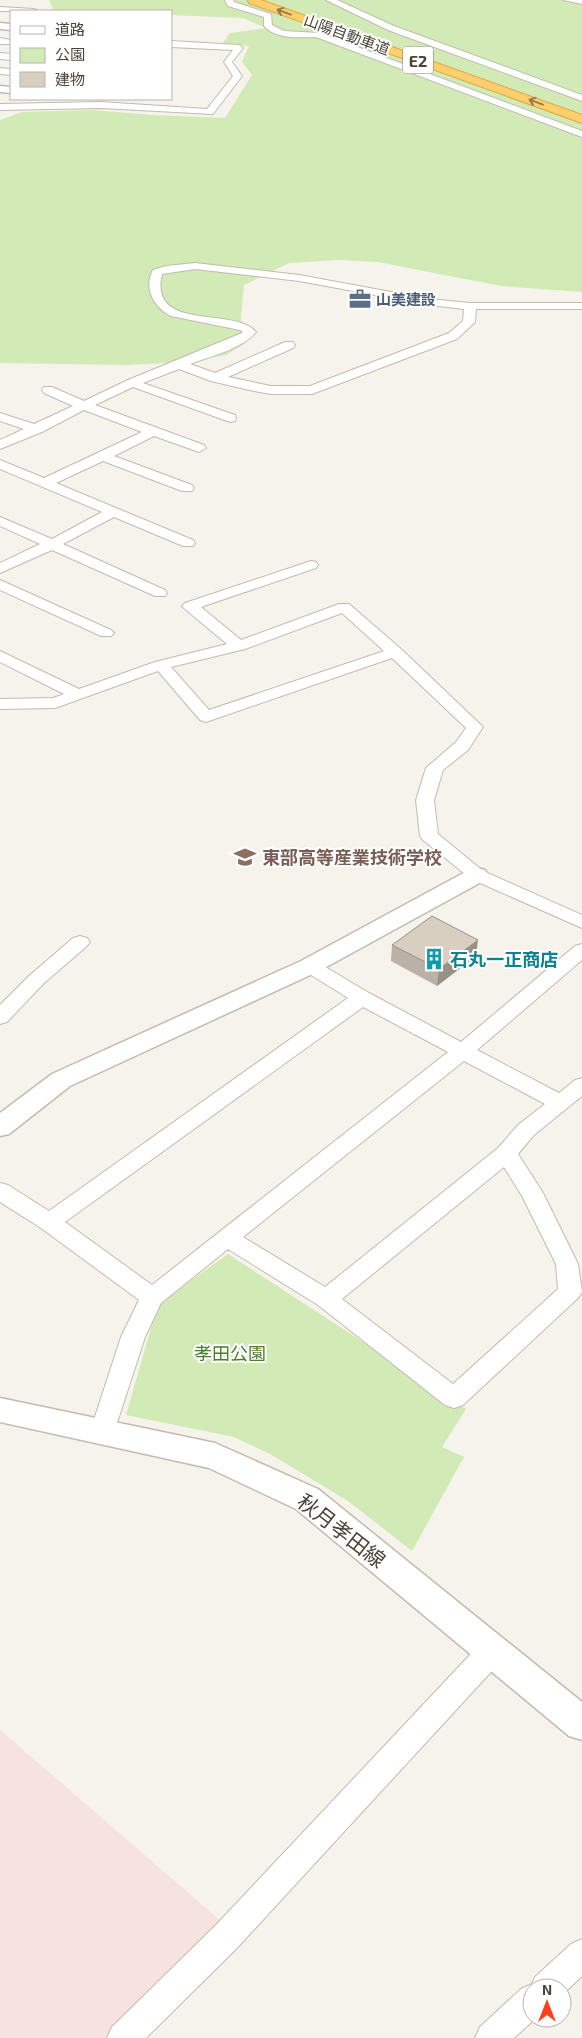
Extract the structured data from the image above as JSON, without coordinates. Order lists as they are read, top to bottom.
{
  "streets": {
    "highway": ["山陽自動車道", "E2"],
    "street": ["秋月孝田線"]
  },
  "parks": ["孝田公園"],
  "places": {
    "office": ["山美建設"],
    "school or university": ["東部高等産業技術学校"],
    "building": ["石丸一正商店"]
  },
  "legend": ["道路", "公園", "建物"],
  "north": "top"
}
